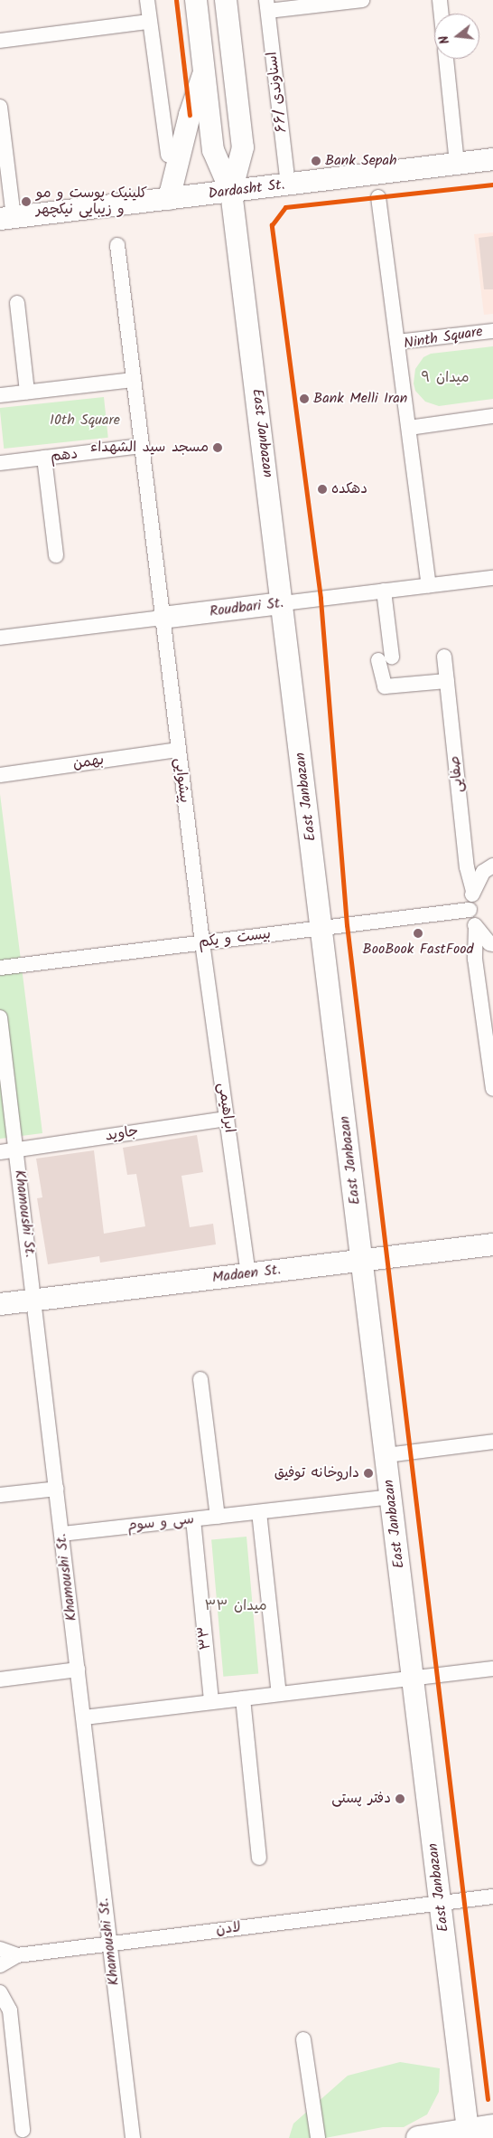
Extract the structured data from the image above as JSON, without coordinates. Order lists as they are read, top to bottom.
{
  "streets": {
    "main road": [
      "Dardasht St.",
      "East Janbazan",
      "Roudbari St.",
      "Madaen St."
    ],
    "street": [
      "اسناوندی /۶۶",
      "Ninth Square",
      "دهم",
      "بهمن",
      "صفایی",
      "پیشوایی",
      "بیست و یکم",
      "ابراهیمی",
      "جاوید",
      "Khamoushi St.",
      "سی و سوم",
      "۳۳",
      "لادن"
    ]
  },
  "crossings": [
    ["اسناوندی /۶۶", "Dardasht St."],
    ["Dardasht St.", "East Janbazan"],
    ["Ninth Square", "Roudbari St."],
    ["East Janbazan", "Roudbari St."],
    ["East Janbazan", "بیست و یکم"],
    ["East Janbazan", "Madaen St."],
    ["East Janbazan", "سی و سوم"],
    ["East Janbazan", "لادن"],
    ["دهم", "پیشوایی"],
    ["Roudbari St.", "پیشوایی"],
    ["بهمن", "پیشوایی"],
    ["پیشوایی", "بیست و یکم"],
    ["پیشوایی", "ابراهیمی"],
    ["بیست و یکم", "ابراهیمی"],
    ["ابراهیمی", "جاوید"],
    ["ابراهیمی", "Madaen St."],
    ["جاوید", "Khamoushi St."],
    ["Khamoushi St.", "Madaen St."],
    ["Khamoushi St.", "سی و سوم"],
    ["Khamoushi St.", "لادن"],
    ["سی و سوم", "۳۳"]
  ],
  "parks": ["میدان ۹", "10th Square", "میدان ۳۳"],
  "places": [
    "Bank Sepah",
    "کلینیک پوست و مو و زیبایی نیکچهر",
    "Bank Melli Iran",
    "مسجد سید الشهداء",
    "دهکده",
    "BooBook FastFood",
    "داروخانه توفیق",
    "دفتر پستی"
  ],
  "north": "left"
}
